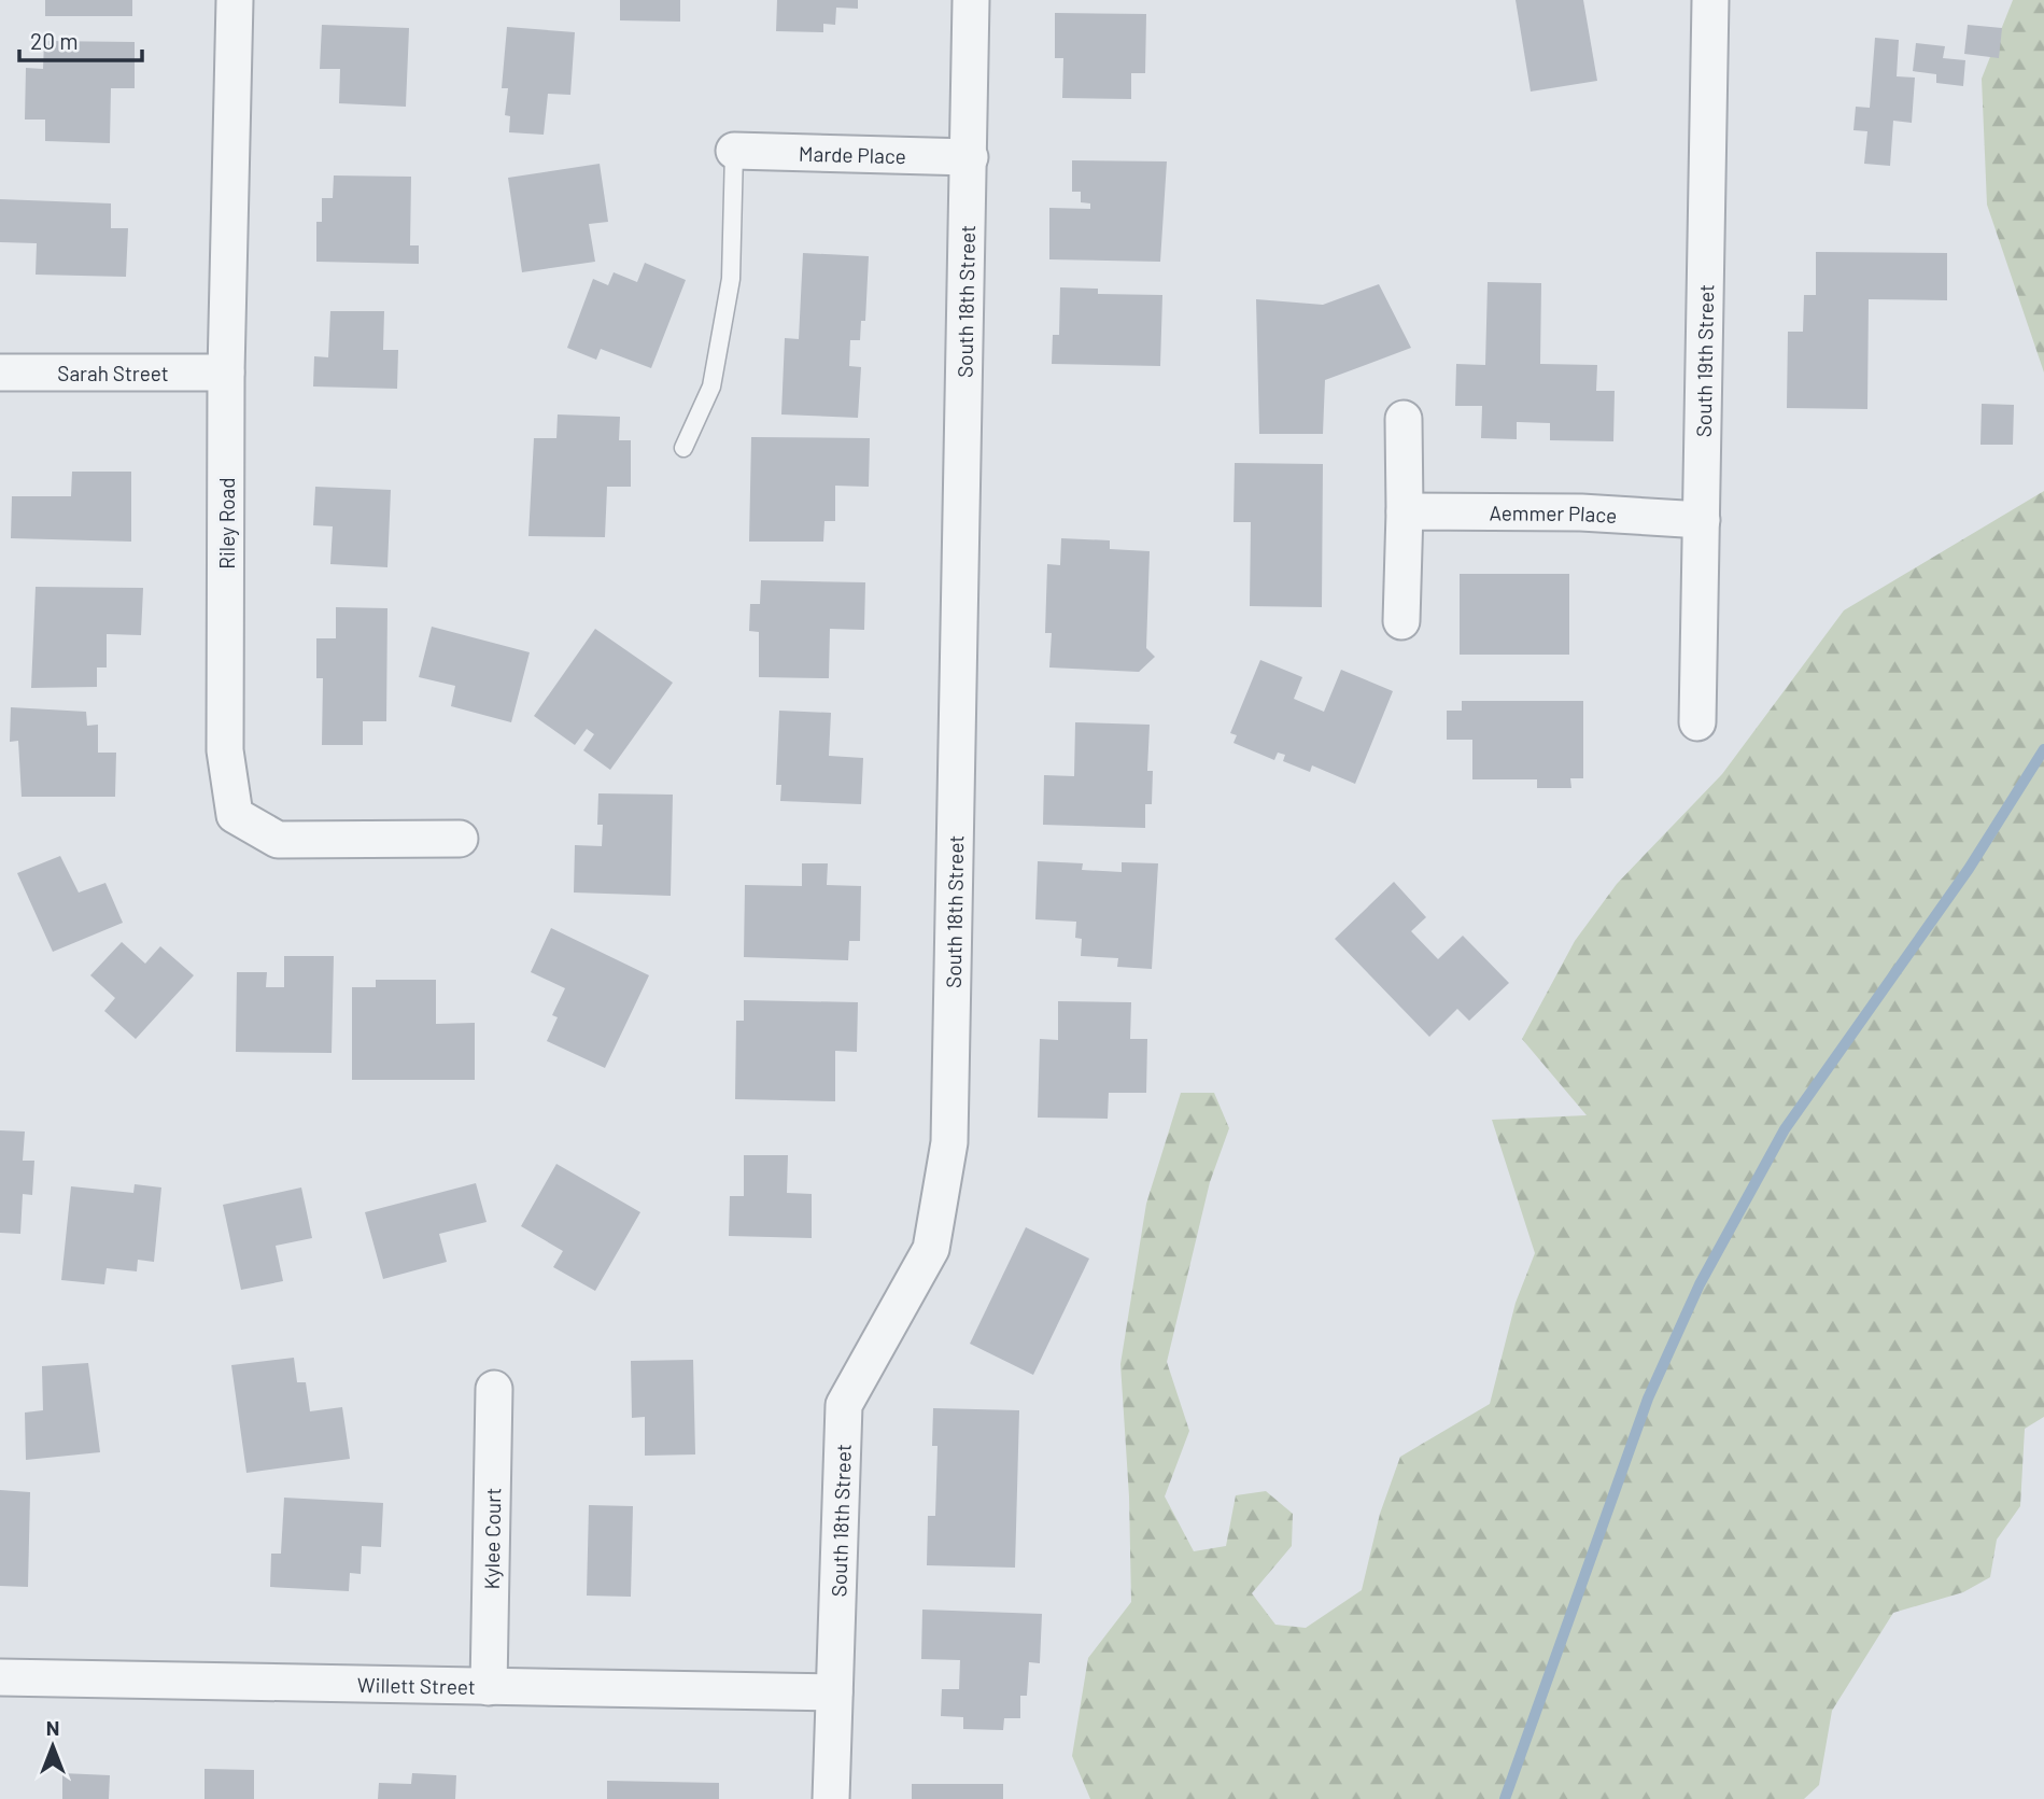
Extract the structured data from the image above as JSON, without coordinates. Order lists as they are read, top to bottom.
{
  "streets": {
    "street": [
      "Marde Place",
      "South 18th Street",
      "South 19th Street",
      "Sarah Street",
      "Aemmer Place",
      "Riley Road",
      "Kylee Court",
      "Willett Street"
    ]
  },
  "crossings": [
    ["Marde Place", "South 18th Street"],
    ["South 18th Street", "Willett Street"],
    ["South 19th Street", "Aemmer Place"],
    ["Sarah Street", "Riley Road"],
    ["Kylee Court", "Willett Street"]
  ],
  "scale_bar": "20 m",
  "north": "top"
}
